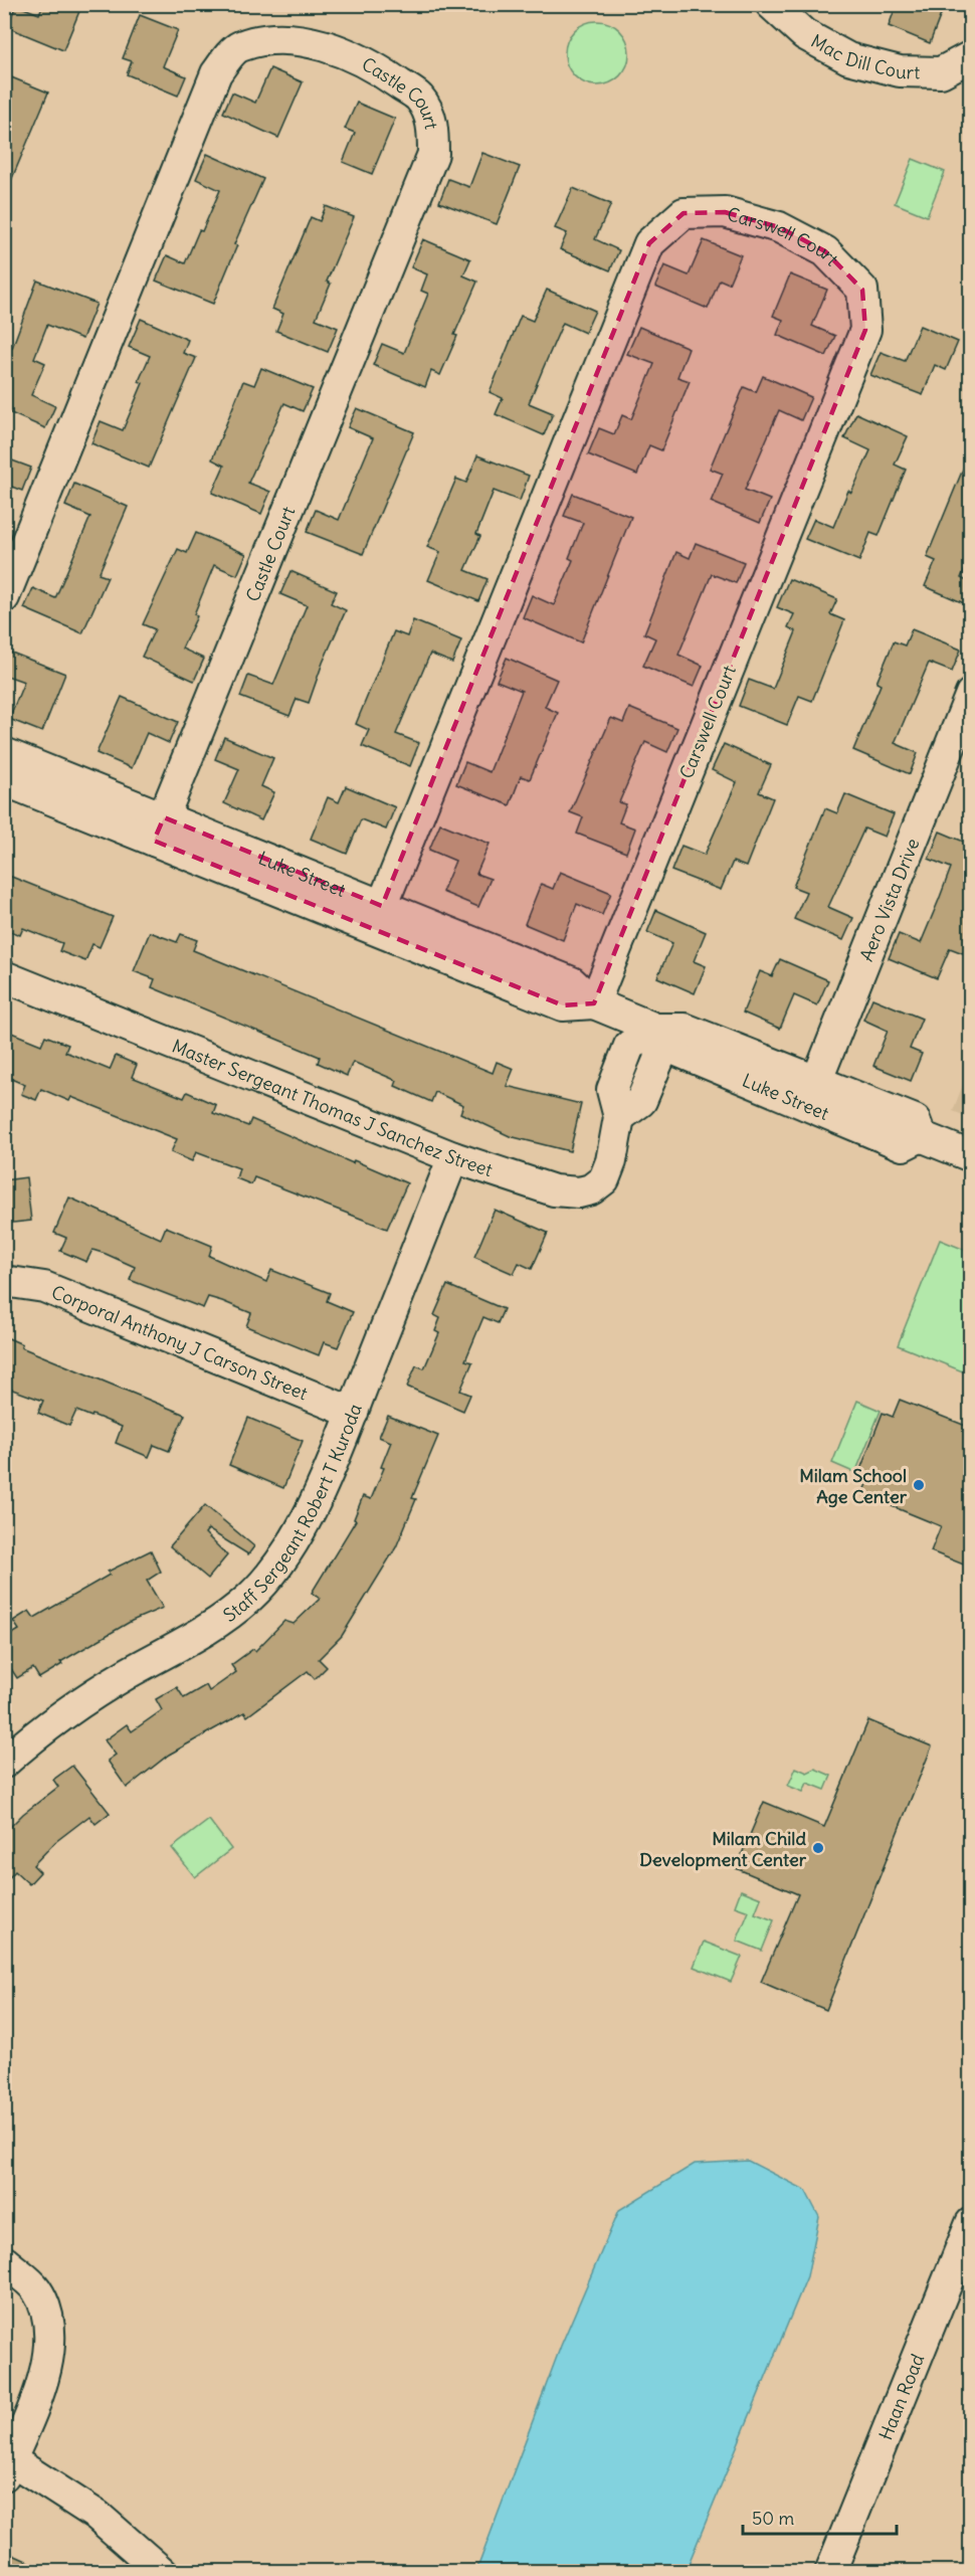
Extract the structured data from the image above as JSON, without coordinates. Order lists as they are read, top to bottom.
{
  "streets": {
    "street": [
      "Mac Dill Court",
      "Castle Court",
      "Carswell Court",
      "Luke Street",
      "Aero Vista Drive",
      "Master Sergeant Thomas J Sanchez Street",
      "Corporal Anthony J Carson Street",
      "Staff Sergeant Robert T Kuroda",
      "Haan Road"
    ]
  },
  "crossings": [
    ["Castle Court", "Luke Street"],
    ["Carswell Court", "Luke Street"],
    ["Luke Street", "Aero Vista Drive"],
    ["Luke Street", "Master Sergeant Thomas J Sanchez Street"],
    ["Master Sergeant Thomas J Sanchez Street", "Staff Sergeant Robert T Kuroda"],
    ["Corporal Anthony J Carson Street", "Staff Sergeant Robert T Kuroda"]
  ],
  "places": ["Milam School Age Center", "Milam Child Development Center"],
  "scale_bar": "50 m"
}
